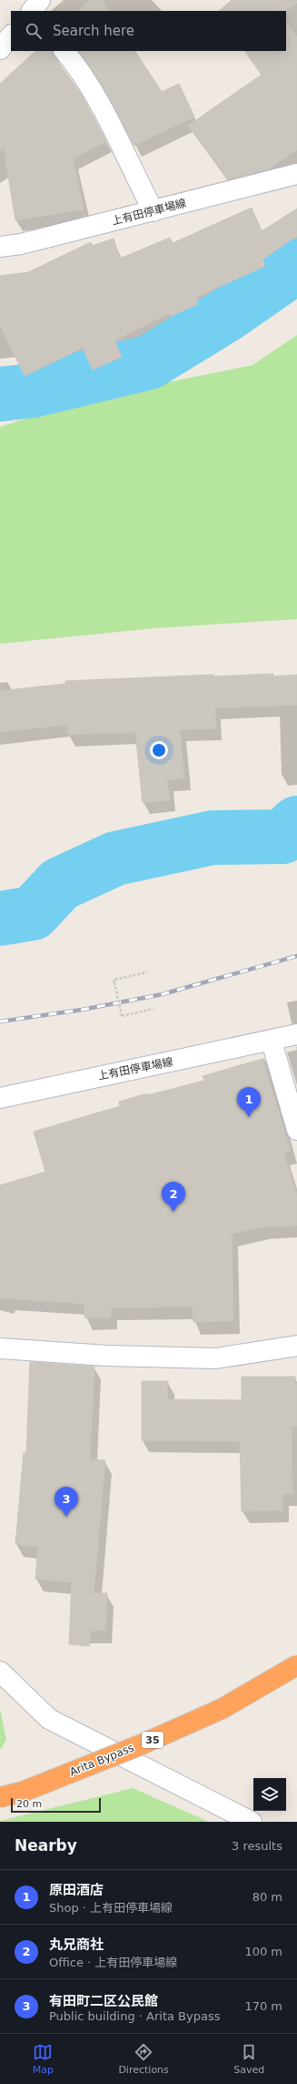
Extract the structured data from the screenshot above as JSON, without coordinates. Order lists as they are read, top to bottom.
{
  "streets": {
    "highway": ["35", "Arita Bypass"],
    "street": ["上有田停車場線"]
  },
  "scale_bar": "20 m",
  "page": {
    "search": "Search here",
    "pins": ["1", "2", "3"],
    "scale": "20 m",
    "heading": ["Nearby", "3 results"],
    "list": [
      {
        "mark": "1",
        "name": "原田酒店",
        "note": "Shop · 上有田停車場線",
        "value": "80 m"
      },
      {
        "mark": "2",
        "name": "丸兄商社",
        "note": "Office · 上有田停車場線",
        "value": "100 m"
      },
      {
        "mark": "3",
        "name": "有田町二区公民館",
        "note": "Public building · Arita Bypass",
        "value": "170 m"
      }
    ],
    "nav": ["Map", "Directions", "Saved"]
  }
}
